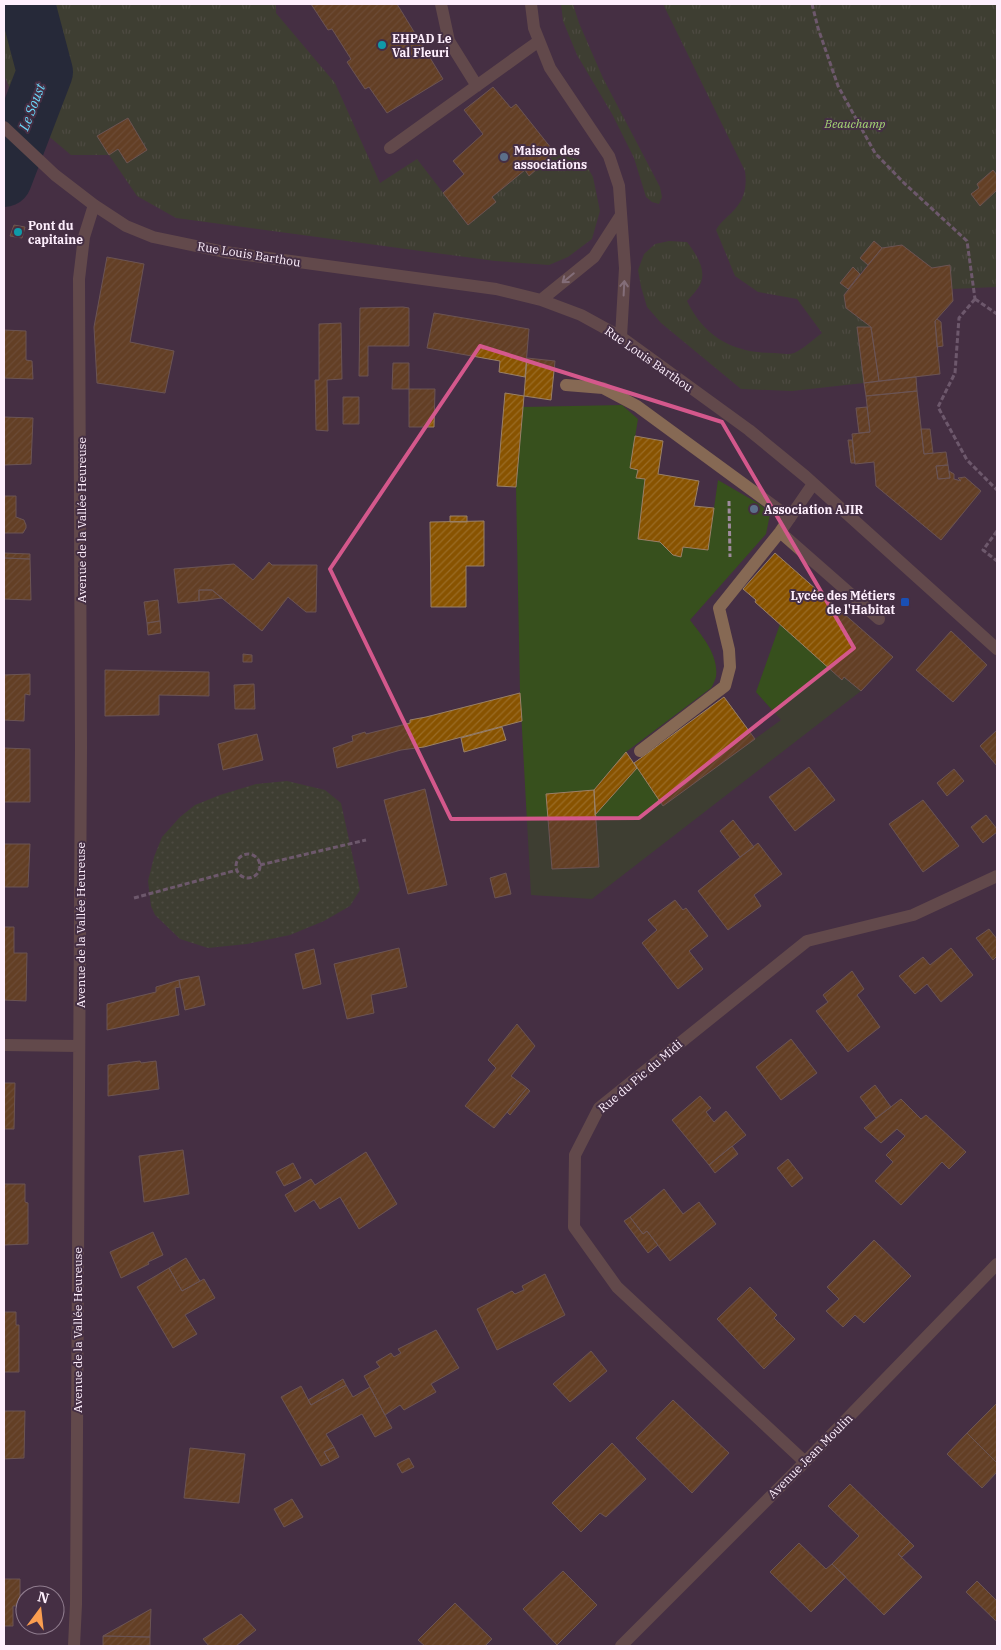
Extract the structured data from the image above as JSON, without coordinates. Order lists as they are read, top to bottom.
{
  "streets": {
    "street": [
      "Rue Louis Barthou",
      "Avenue de la Vallée Heureuse",
      "Rue du Pic du Midi",
      "Avenue Jean Moulin"
    ]
  },
  "crossings": [
    ["Rue Louis Barthou", "Avenue de la Vallée Heureuse"],
    ["Rue du Pic du Midi", "Avenue Jean Moulin"]
  ],
  "water": ["Le Soust"],
  "parks": ["Beauchamp"],
  "places": {
    "other": [
      "EHPAD Le Val Fleuri",
      "Maison des associations",
      "Pont du capitaine",
      "Association AJIR"
    ],
    "transit": ["Lycée des Métiers de l'Habitat"]
  },
  "north": "top"
}
